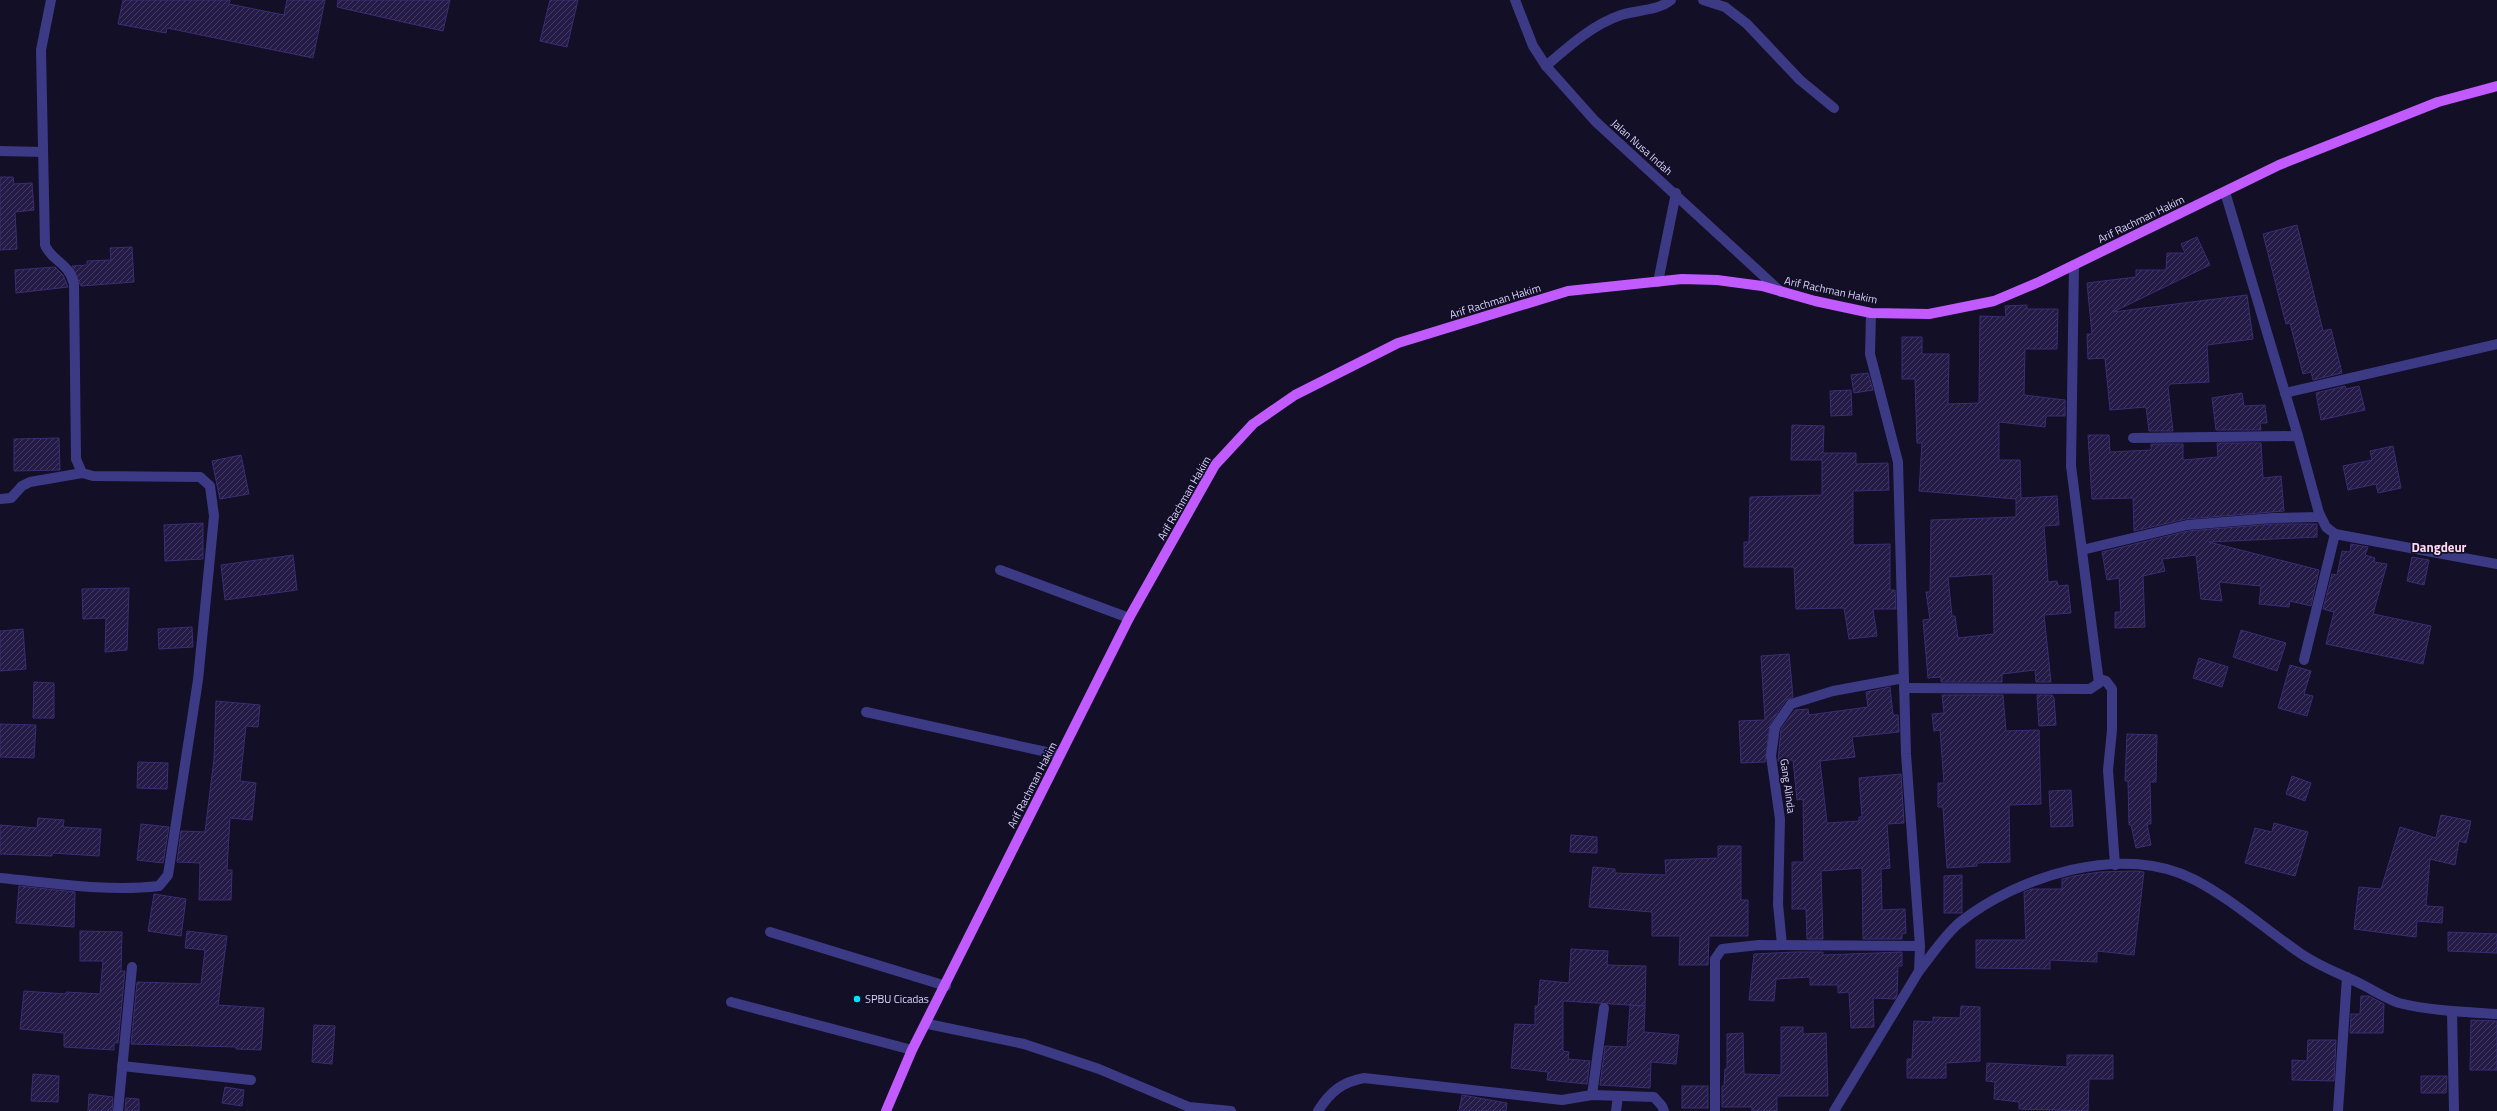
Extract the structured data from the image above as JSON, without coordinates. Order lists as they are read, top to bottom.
{
  "streets": {
    "main road": ["Arif Rachman Hakim"],
    "street": ["Jalan Nusa Indah", "Gang Alinda"]
  },
  "crossings": [
    ["Jalan Nusa Indah", "Arif Rachman Hakim"]
  ],
  "districts": ["Dangdeur"],
  "places": ["SPBU Cicadas"]
}
